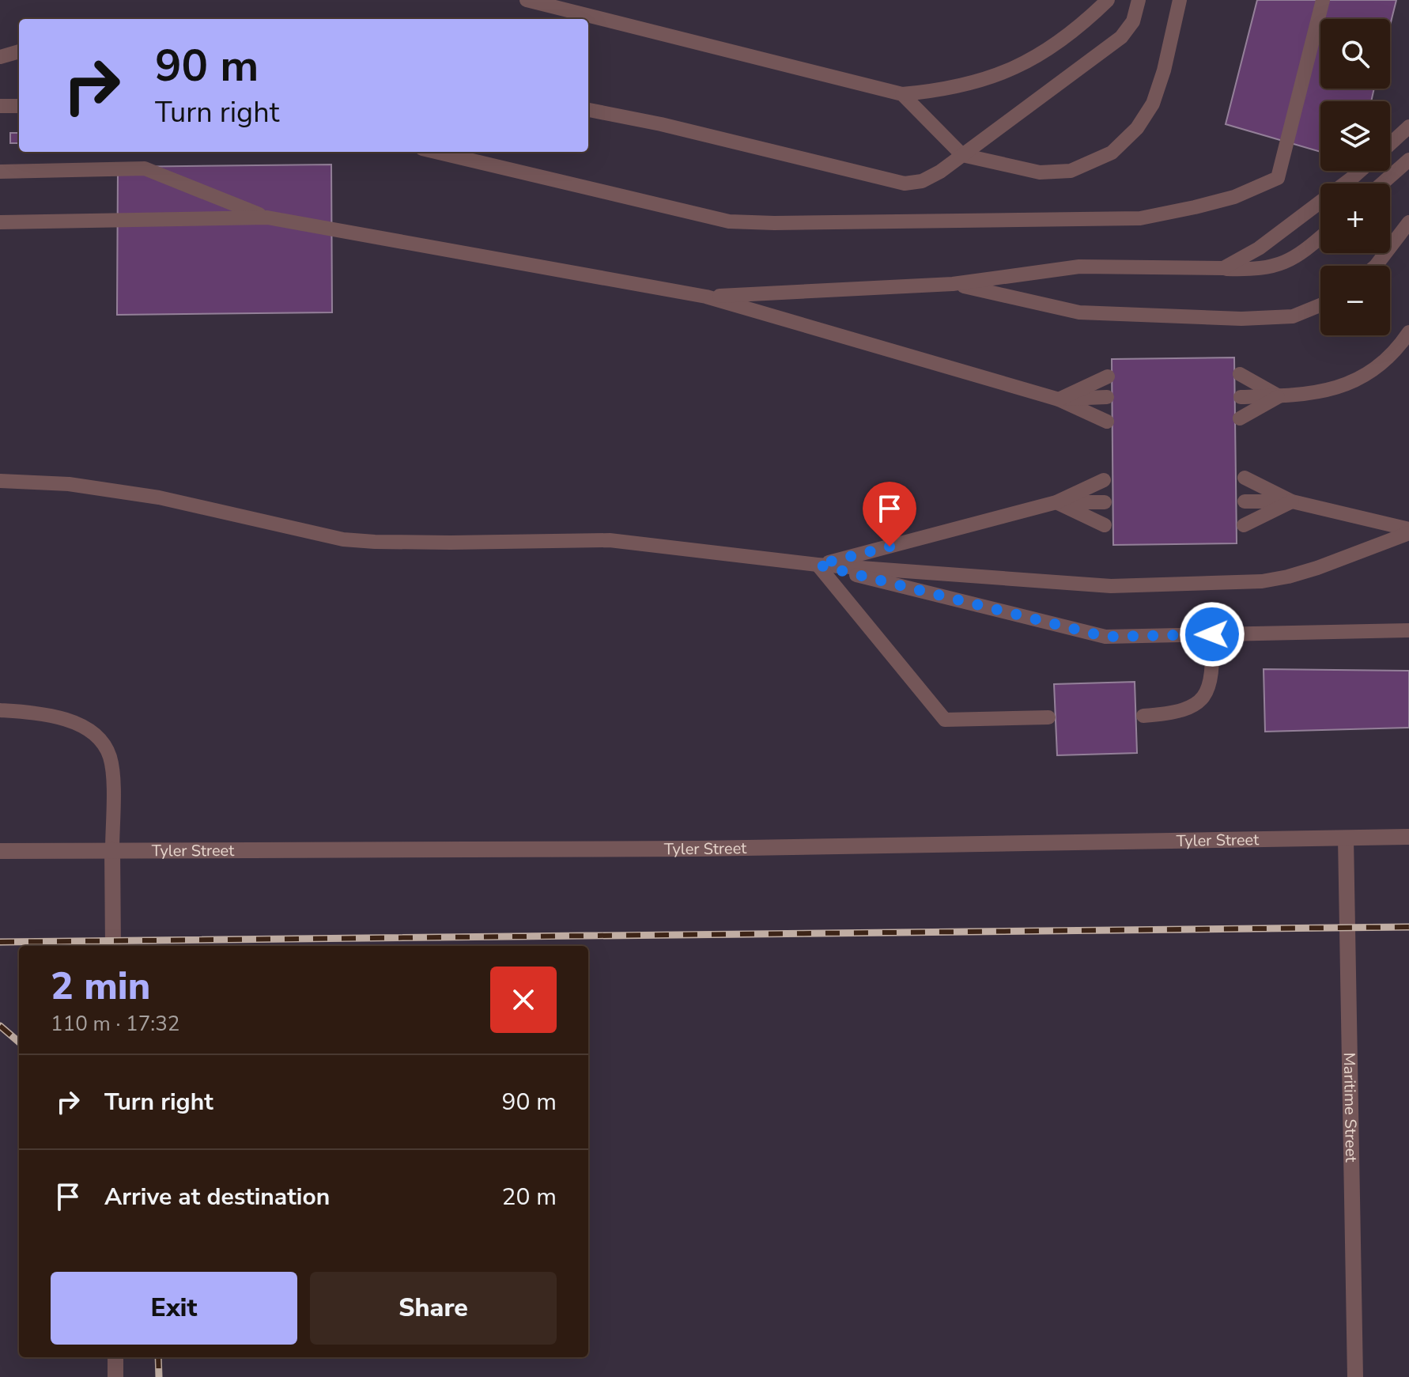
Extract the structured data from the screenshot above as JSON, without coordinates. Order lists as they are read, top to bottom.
{
  "streets": {
    "street": ["Tyler Street", "Maritime Street"]
  },
  "crossings": [
    ["Tyler Street", "Maritime Street"]
  ],
  "page": {
    "map_buttons": ["+", "−"],
    "turn": ["90 m", "Turn right"],
    "heading": ["2 min", "110 m · 17:32"],
    "list": [
      {
        "name": "Turn right",
        "value": "90 m"
      },
      {
        "name": "Arrive at destination",
        "value": "20 m"
      }
    ],
    "buttons": ["Exit", "Share"]
  }
}
